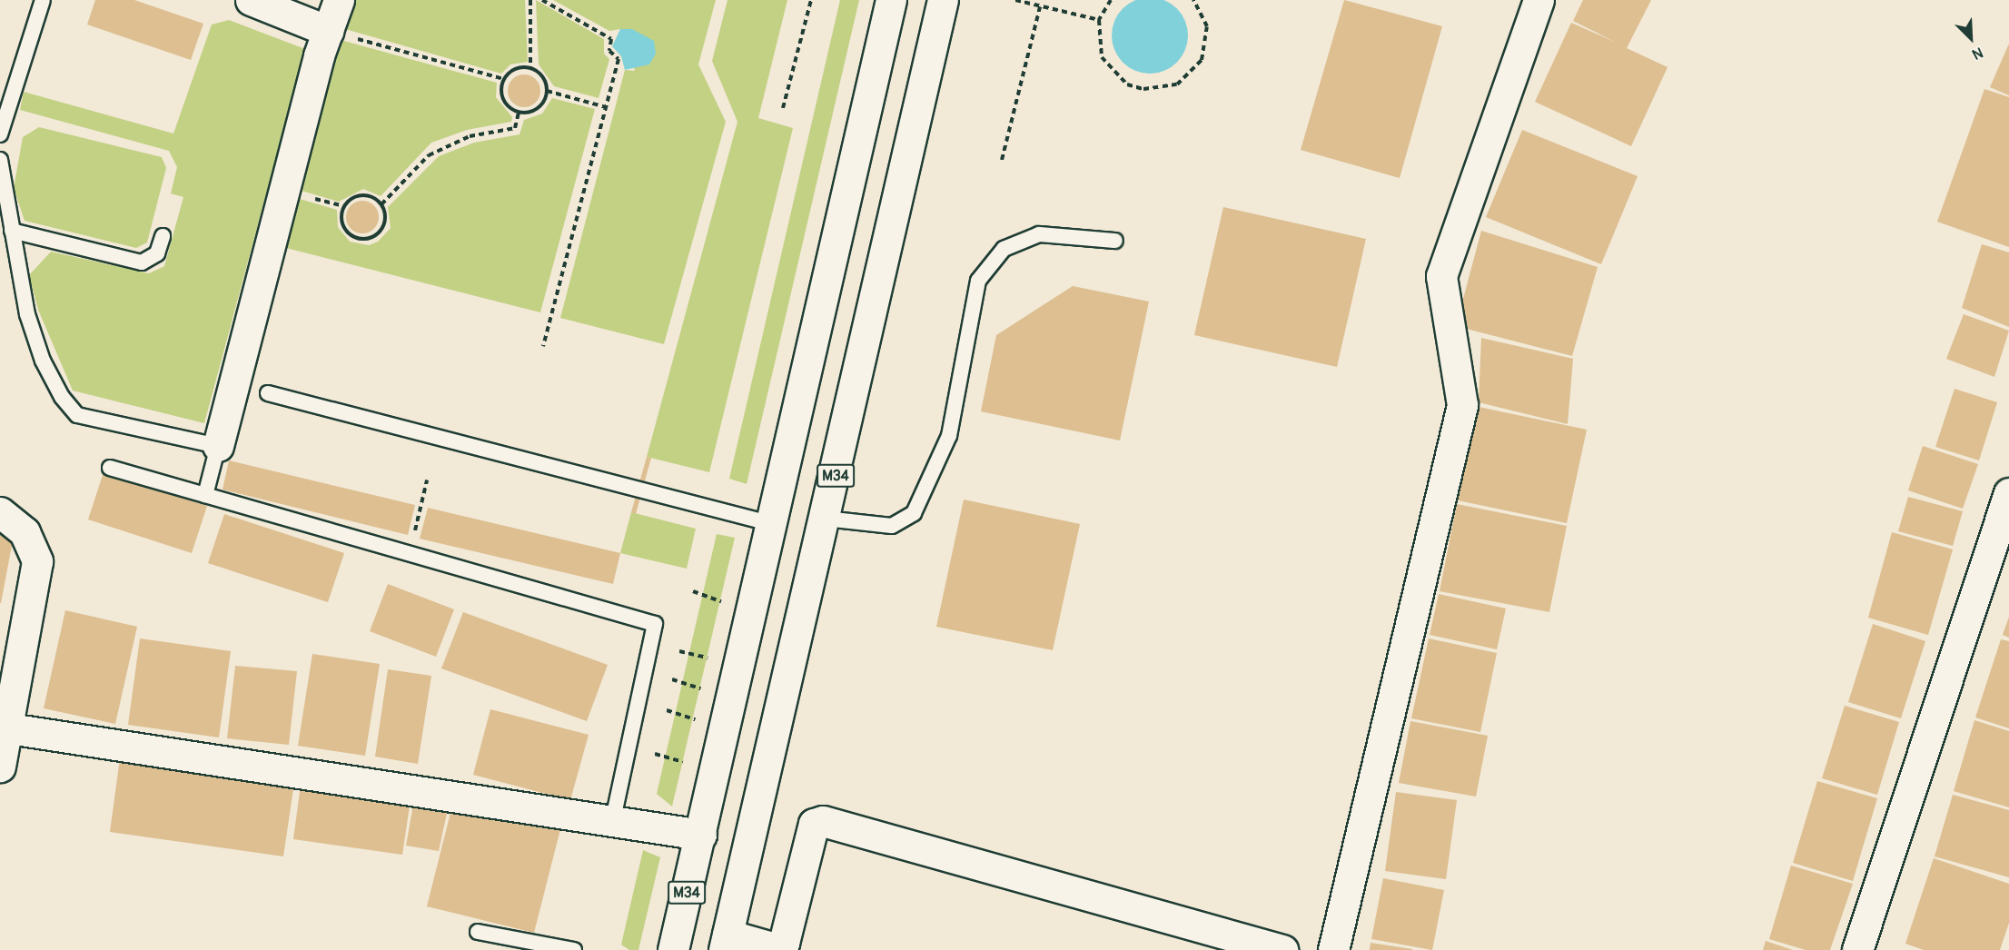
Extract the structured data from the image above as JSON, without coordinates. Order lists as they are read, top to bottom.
{
  "streets": {
    "street": ["M34"]
  },
  "north": "bottom right"
}
